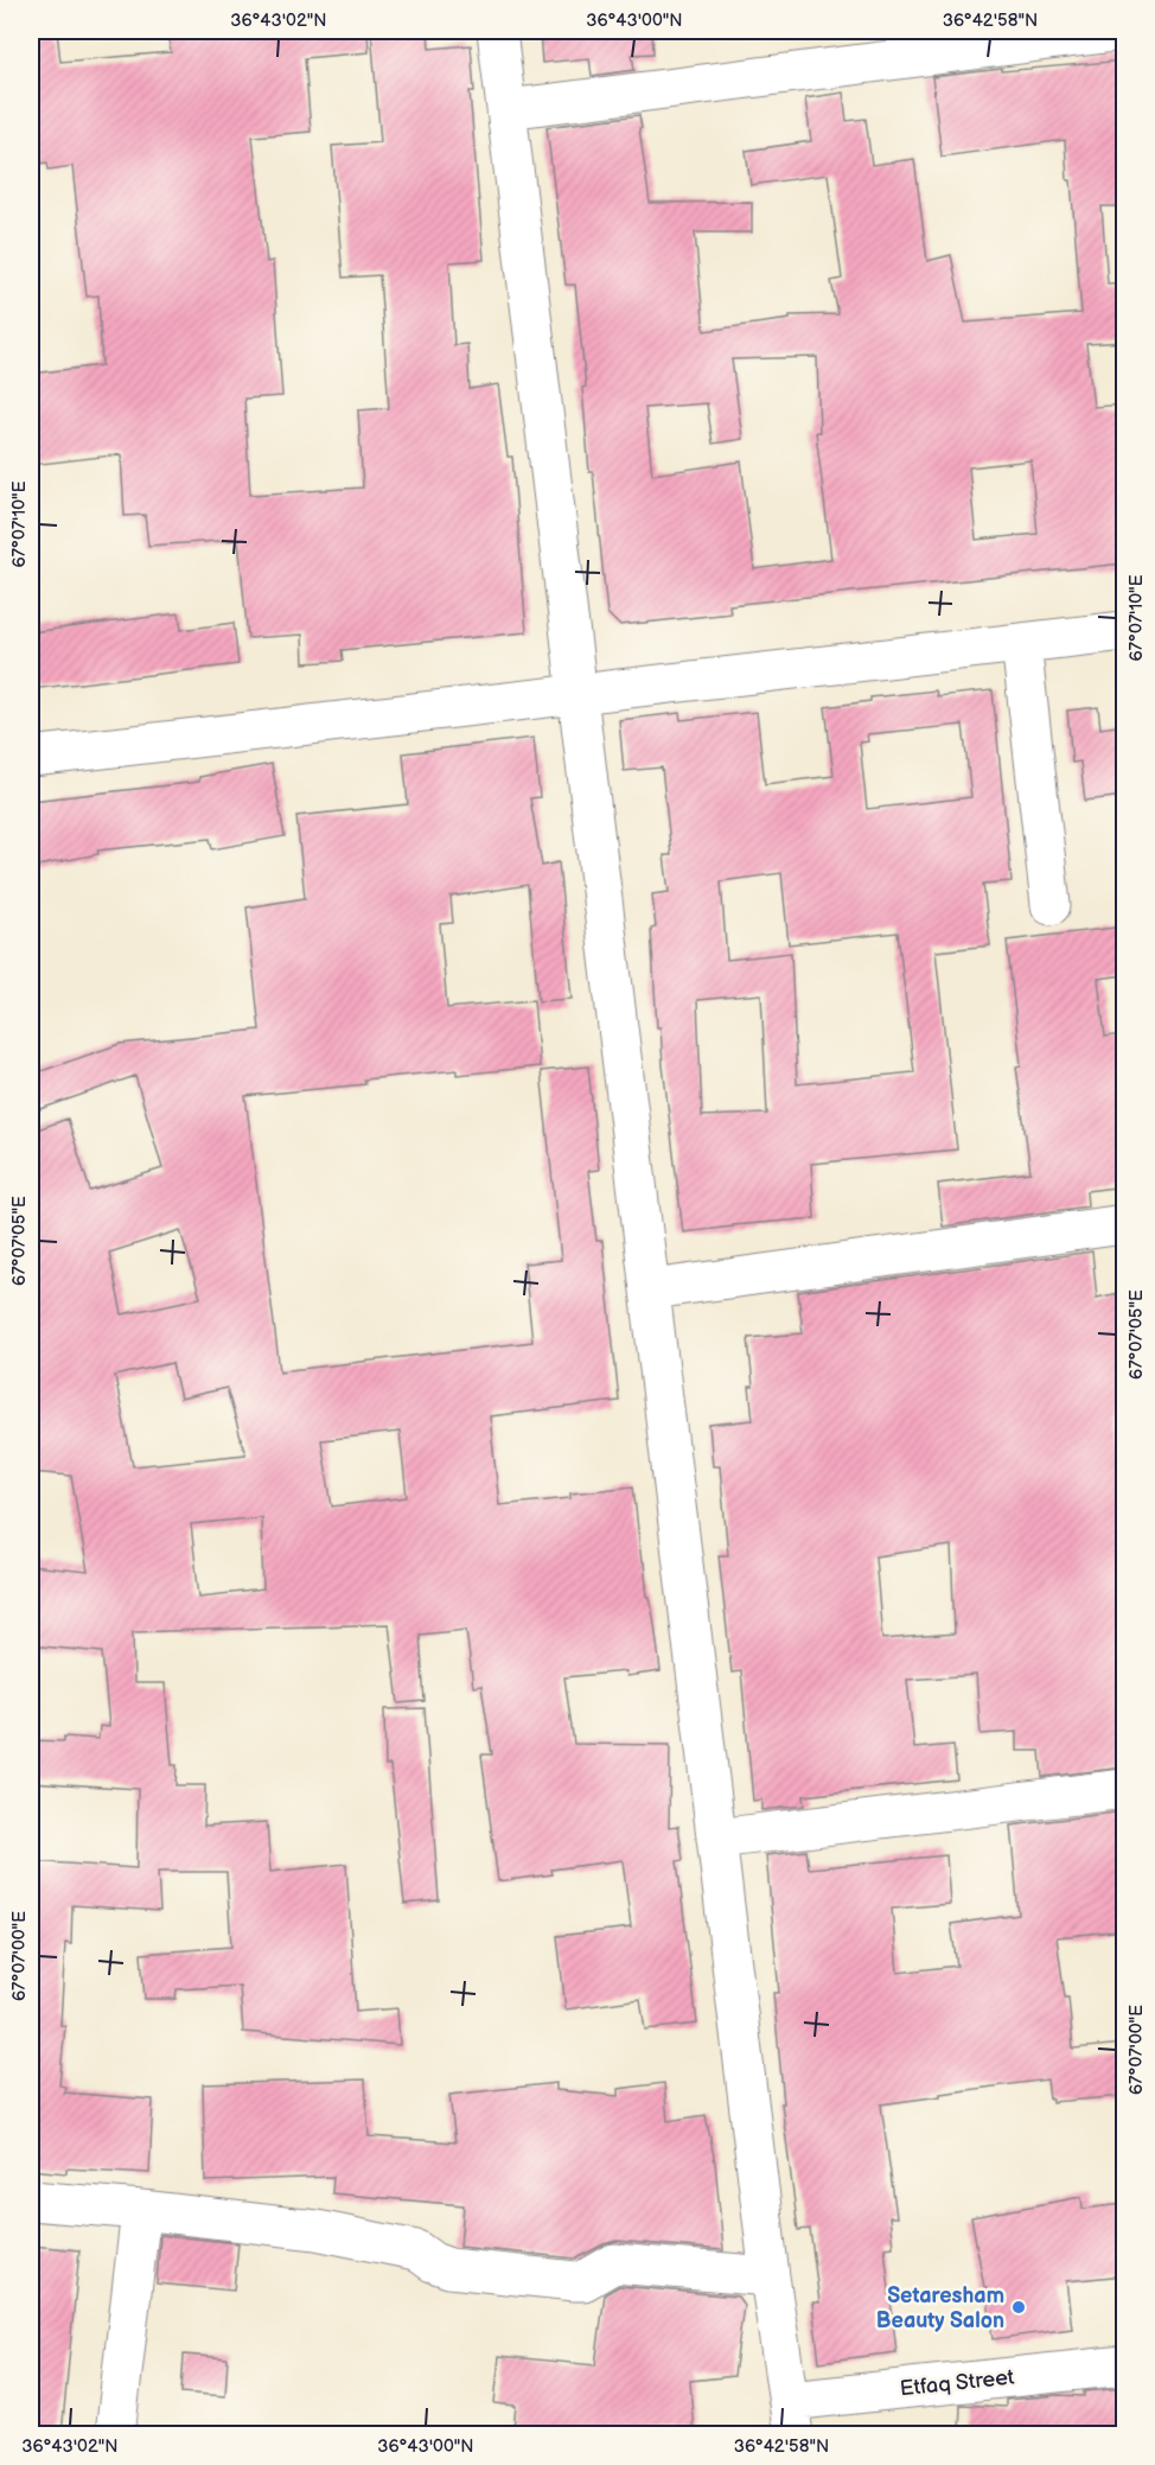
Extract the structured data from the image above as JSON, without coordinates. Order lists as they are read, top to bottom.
{
  "streets": {
    "street": ["Etfaq Street"]
  },
  "places": ["Setaresham Beauty Salon"],
  "coordinates": [
    "36°43'02\"N",
    "36°43'00\"N",
    "36°42'58\"N",
    "67°07'10\"E",
    "67°07'05\"E",
    "67°07'00\"E"
  ]
}
